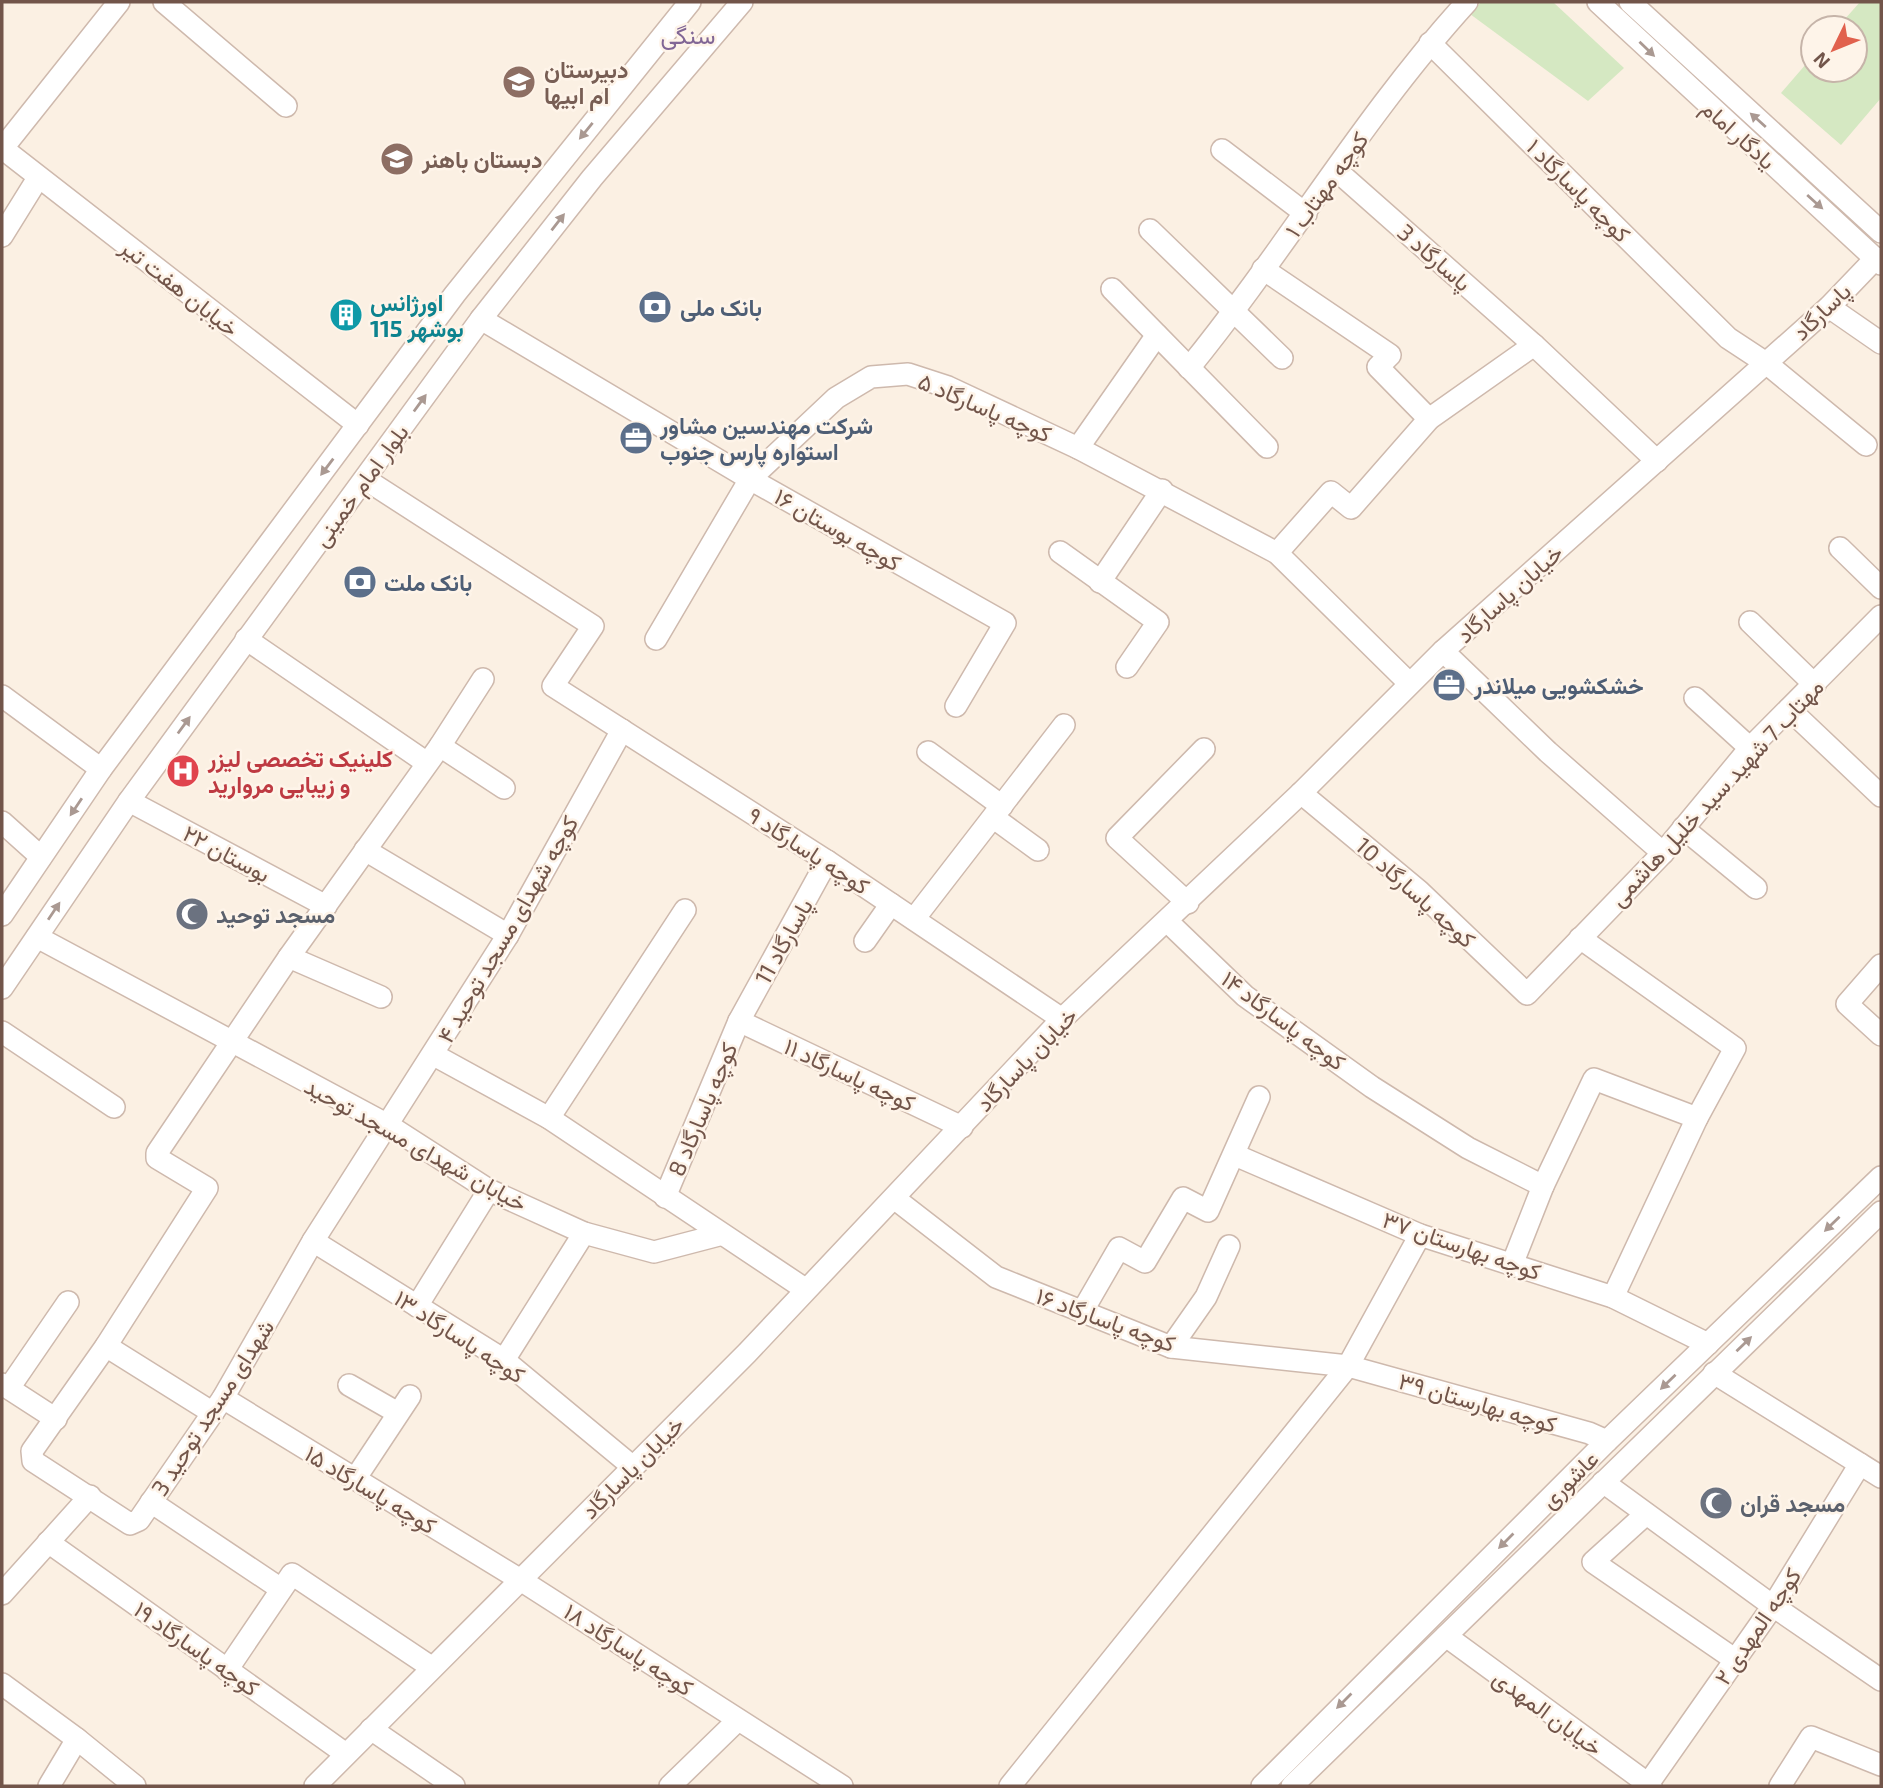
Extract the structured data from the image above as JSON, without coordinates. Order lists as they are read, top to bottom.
{
  "streets": {
    "street": [
      "یادگار امام",
      "کوچه مهتاب ۱",
      "کوچه پاسارگاد ۱",
      "پاسارگاد 3",
      "خیابان هفت تیر",
      "پاسارگاد",
      "کوچه پاسارگاد ۵",
      "بلوار امام خمینی",
      "کوچه بوستان ۱۶",
      "خیابان پاسارگاد",
      "مهتاب 7 شهید سید خلیل هاشمی",
      "کوچه پاسارگاد ۹",
      "بوستان ۲۲",
      "کوچه پاسارگاد 10",
      "کوچه شهدای مسجد توحید ۴",
      "پاسارگاد 11",
      "کوچه پاسارگاد ۱۴",
      "کوچه پاسارگاد ۱۱",
      "کوچه پاسارگاد 8",
      "خیابان شهدای مسجد توحید",
      "کوچه بهارستان ۳۷",
      "کوچه پاسارگاد ۱۶",
      "کوچه پاسارگاد ۱۳",
      "کوچه بهارستان ۳۹",
      "شهدای مسجد توحید 3",
      "عاشوری",
      "کوچه پاسارگاد ۱۵",
      "کوچه المهدی ۲",
      "کوچه پاسارگاد ۱۹",
      "کوچه پاسارگاد ۱۸",
      "خیابان المهدی"
    ]
  },
  "crossings": [
    ["یادگار امام", "پاسارگاد"],
    ["کوچه مهتاب ۱", "کوچه پاسارگاد ۱"],
    ["کوچه مهتاب ۱", "پاسارگاد 3"],
    ["کوچه پاسارگاد ۱", "پاسارگاد"],
    ["کوچه پاسارگاد ۱", "خیابان پاسارگاد"],
    ["پاسارگاد 3", "خیابان پاسارگاد"],
    ["خیابان هفت تیر", "بلوار امام خمینی"],
    ["پاسارگاد", "خیابان پاسارگاد"],
    ["کوچه پاسارگاد ۵", "کوچه بوستان ۱۶"],
    ["کوچه پاسارگاد ۵", "خیابان پاسارگاد"],
    ["بلوار امام خمینی", "کوچه بوستان ۱۶"],
    ["بلوار امام خمینی", "کوچه پاسارگاد ۹"],
    ["بلوار امام خمینی", "بوستان ۲۲"],
    ["بلوار امام خمینی", "خیابان شهدای مسجد توحید"],
    ["خیابان پاسارگاد", "کوچه پاسارگاد ۹"],
    ["خیابان پاسارگاد", "کوچه پاسارگاد 10"],
    ["خیابان پاسارگاد", "کوچه پاسارگاد ۱۴"],
    ["خیابان پاسارگاد", "کوچه پاسارگاد ۱۱"],
    ["خیابان پاسارگاد", "کوچه پاسارگاد ۱۶"],
    ["خیابان پاسارگاد", "کوچه پاسارگاد ۱۳"],
    ["خیابان پاسارگاد", "کوچه پاسارگاد ۱۵"],
    ["خیابان پاسارگاد", "کوچه پاسارگاد ۱۹"],
    ["خیابان پاسارگاد", "کوچه پاسارگاد ۱۸"],
    ["مهتاب 7 شهید سید خلیل هاشمی", "کوچه پاسارگاد 10"],
    ["کوچه پاسارگاد ۹", "کوچه شهدای مسجد توحید ۴"],
    ["کوچه پاسارگاد ۹", "پاسارگاد 11"],
    ["کوچه شهدای مسجد توحید ۴", "خیابان شهدای مسجد توحید"],
    ["کوچه شهدای مسجد توحید ۴", "کوچه پاسارگاد ۱۳"],
    ["کوچه شهدای مسجد توحید ۴", "شهدای مسجد توحید 3"],
    ["پاسارگاد 11", "کوچه پاسارگاد ۱۱"],
    ["پاسارگاد 11", "کوچه پاسارگاد 8"],
    ["کوچه پاسارگاد ۱۱", "کوچه پاسارگاد 8"],
    ["کوچه بهارستان ۳۷", "عاشوری"],
    ["کوچه پاسارگاد ۱۶", "کوچه بهارستان ۳۹"],
    ["کوچه پاسارگاد ۱۳", "شهدای مسجد توحید 3"],
    ["کوچه بهارستان ۳۹", "عاشوری"],
    ["شهدای مسجد توحید 3", "کوچه پاسارگاد ۱۵"],
    ["عاشوری", "خیابان المهدی"],
    ["کوچه پاسارگاد ۱۵", "کوچه پاسارگاد ۱۸"],
    ["کوچه المهدی ۲", "خیابان المهدی"]
  ],
  "districts": ["سنگی"],
  "places": {
    "school or university": ["دبیرستان ام ابیها", "دبستان باهنر"],
    "bank": ["بانک ملی", "بانک ملت"],
    "building": ["اورژانس 115 بوشهر"],
    "office": ["شرکت مهندسین مشاور استواره پارس جنوب", "خشکشویی میلاندر"],
    "hospital": ["کلینیک تخصصی لیزر و زیبایی مروارید"],
    "mosque": ["مسجد توحید", "مسجد قران"]
  },
  "north": "bottom left"
}
